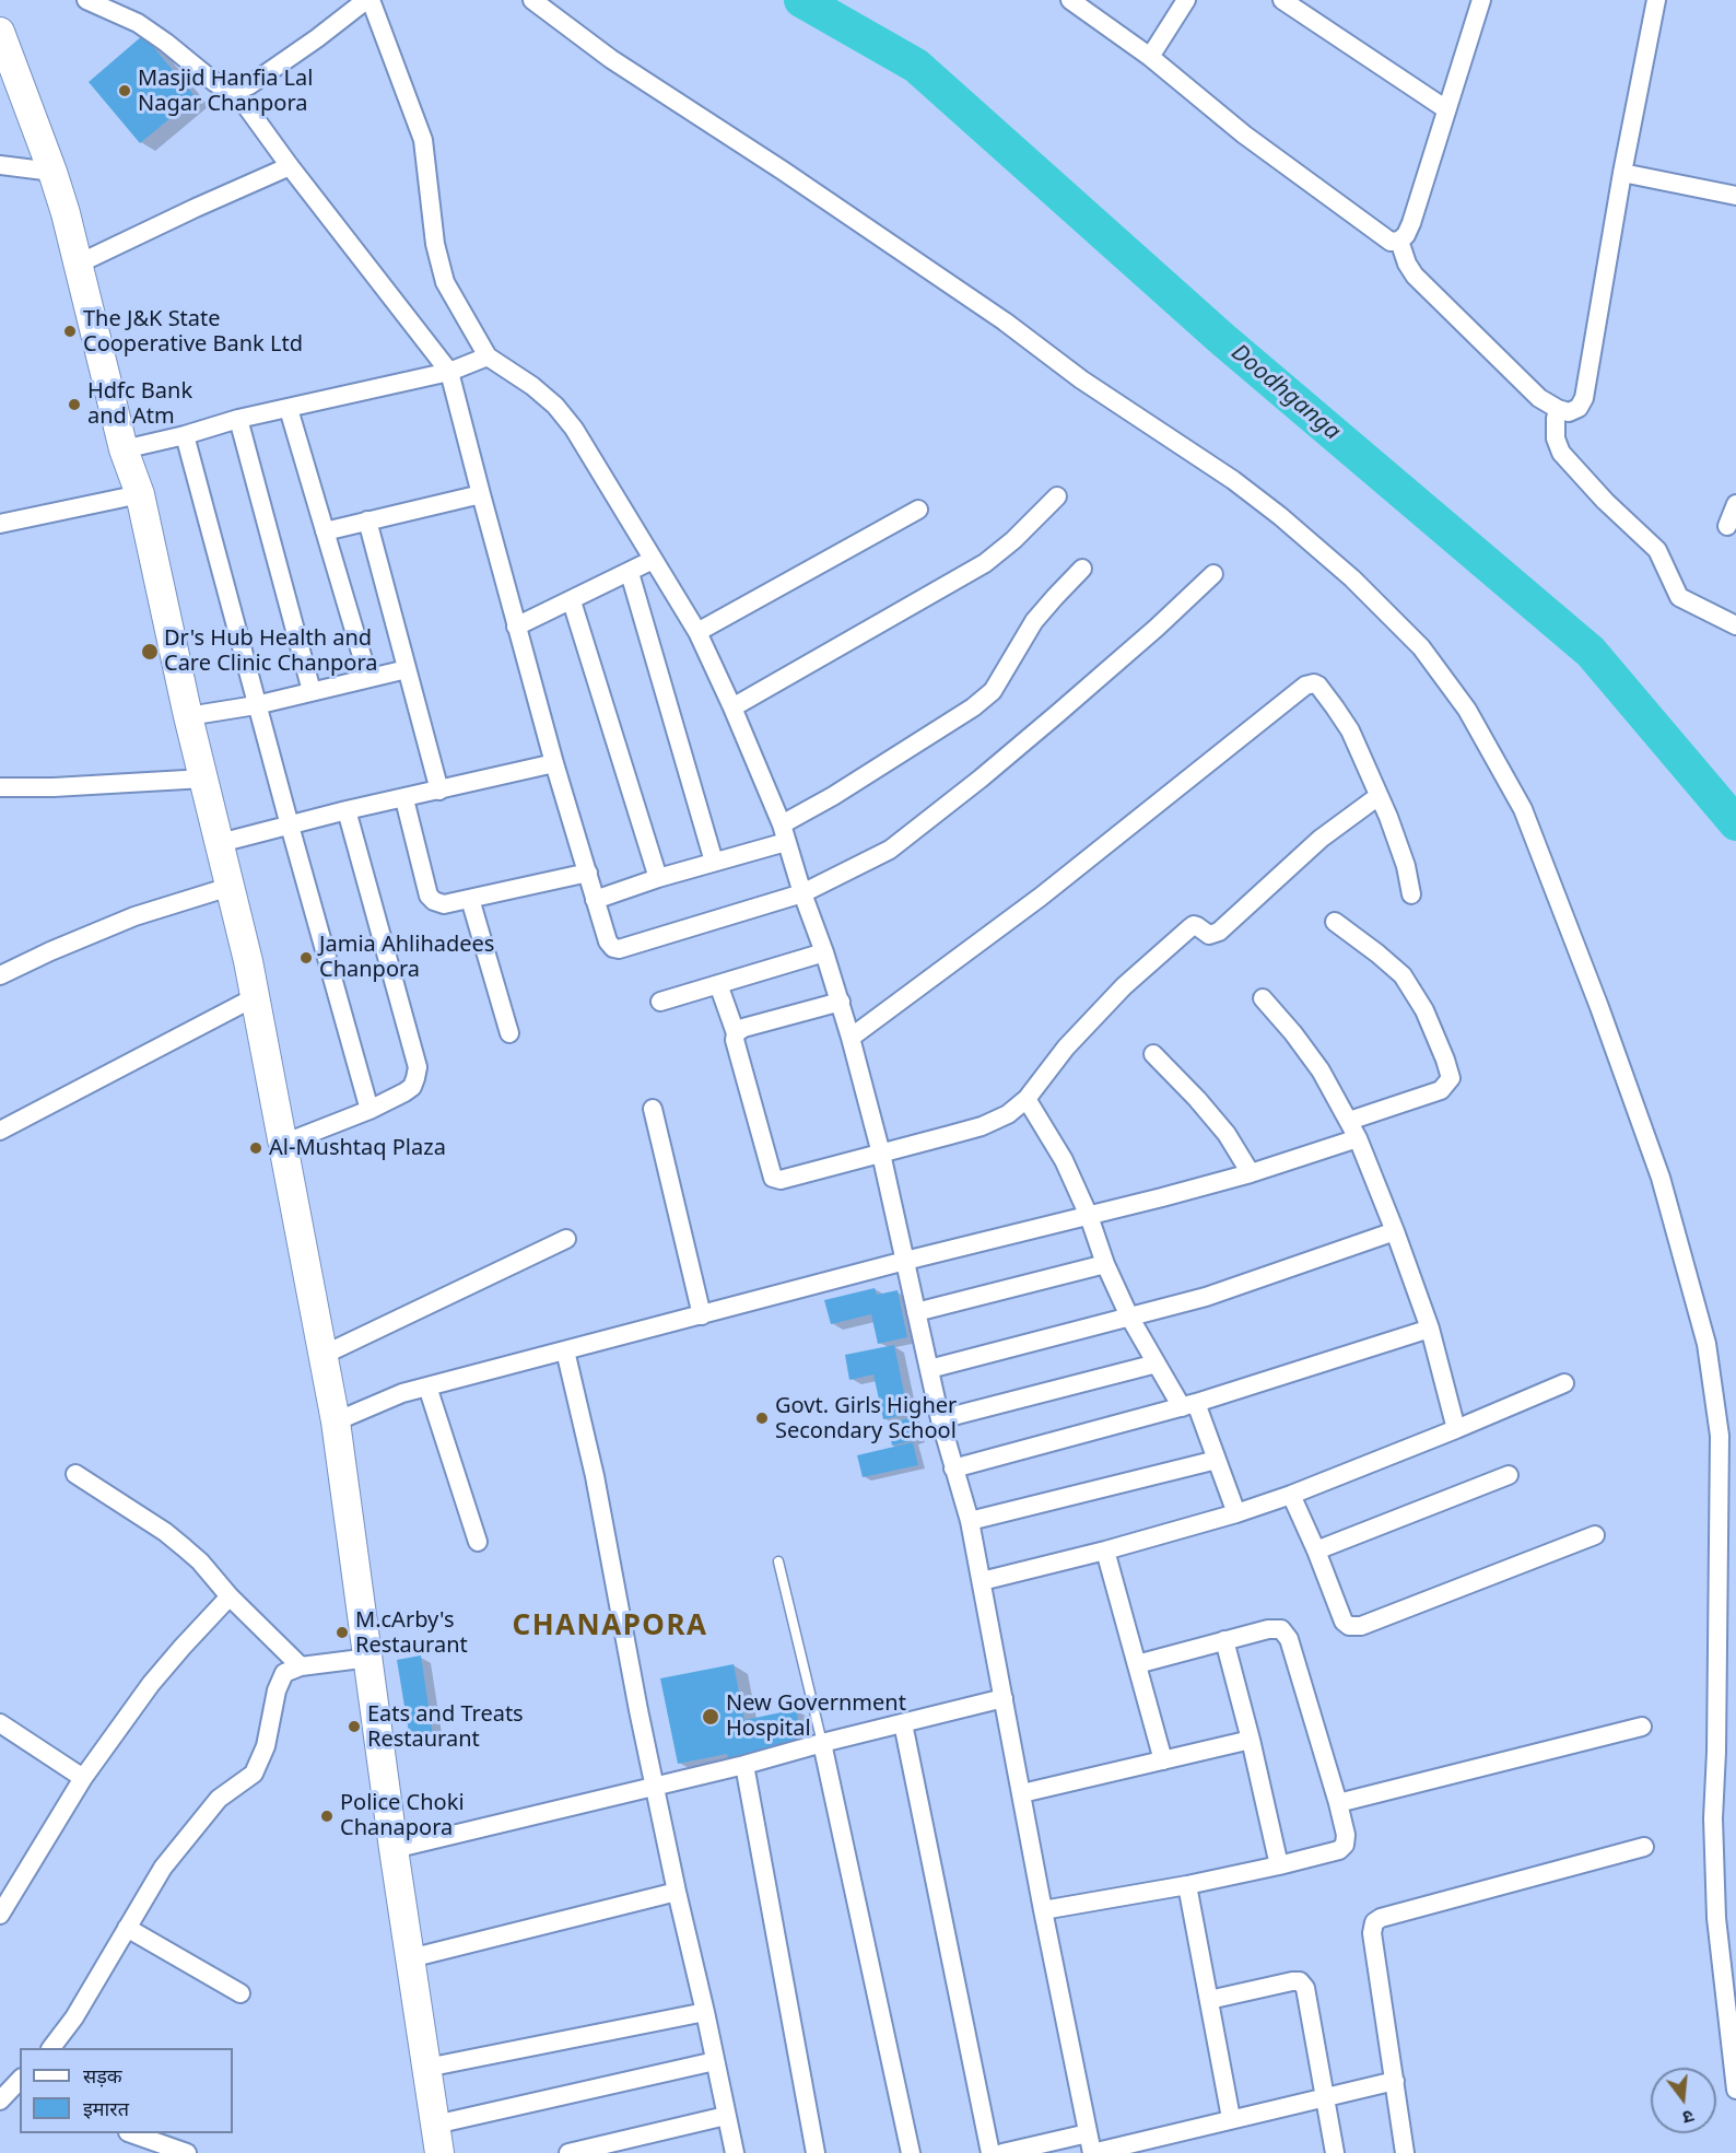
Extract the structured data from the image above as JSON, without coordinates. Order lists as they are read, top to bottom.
{
  "districts": ["CHANAPORA"],
  "water": ["Doodhganga"],
  "places": [
    "Masjid Hanfia Lal Nagar Chanpora",
    "The J&K State Cooperative Bank Ltd",
    "Hdfc Bank and Atm",
    "Dr's Hub Health and Care Clinic Chanpora",
    "Jamia Ahlihadees Chanpora",
    "Al-Mushtaq Plaza",
    "Govt. Girls Higher Secondary School",
    "M.cArby's Restaurant",
    "New Government Hospital",
    "Eats and Treats Restaurant",
    "Police Choki Chanapora"
  ],
  "legend": ["सड़क", "इमारत"],
  "north": "bottom"
}
